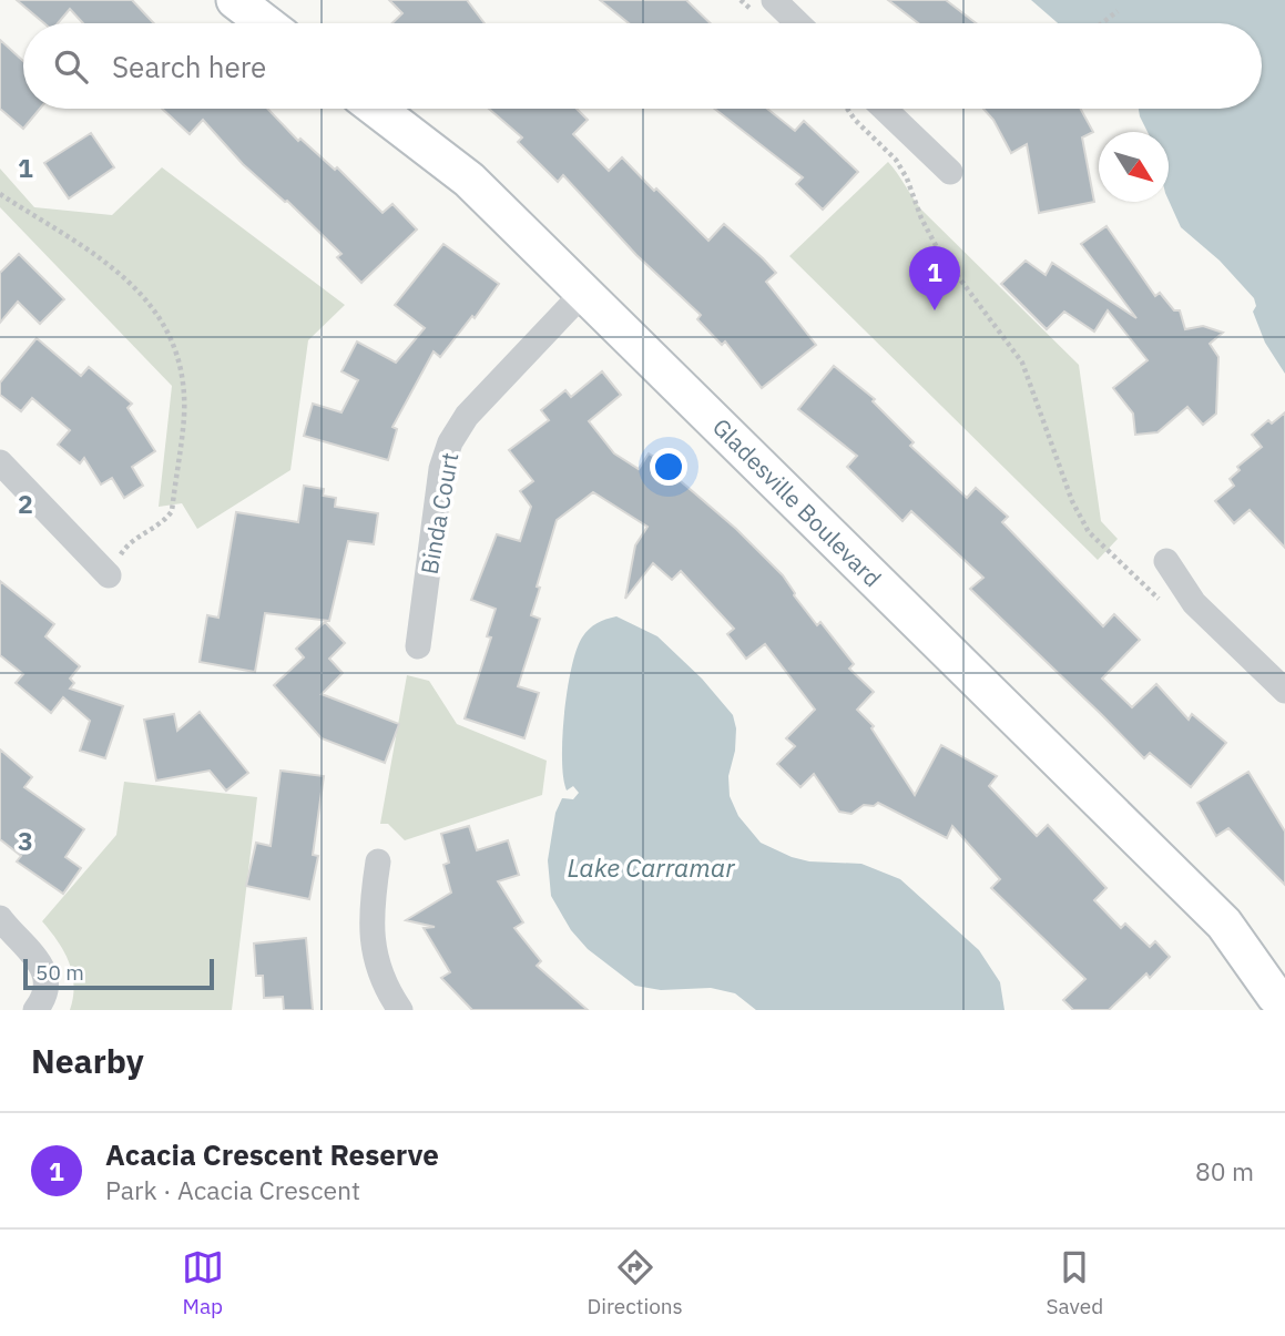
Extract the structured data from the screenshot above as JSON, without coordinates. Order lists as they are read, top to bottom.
{
  "streets": {
    "street": ["Gladesville Boulevard", "Binda Court"]
  },
  "crossings": [
    ["Gladesville Boulevard", "Binda Court"]
  ],
  "water": ["Lake Carramar"],
  "scale_bar": "50 m",
  "north": "bottom right",
  "page": {
    "search": "Search here",
    "pins": "1",
    "scale": "50 m",
    "heading": "Nearby",
    "list": [
      {
        "mark": "1",
        "name": "Acacia Crescent Reserve",
        "note": "Park · Acacia Crescent",
        "value": "80 m"
      }
    ],
    "nav": ["Map", "Directions", "Saved"]
  },
  "grid": {
    "rows": ["1", "2", "3"]
  }
}
